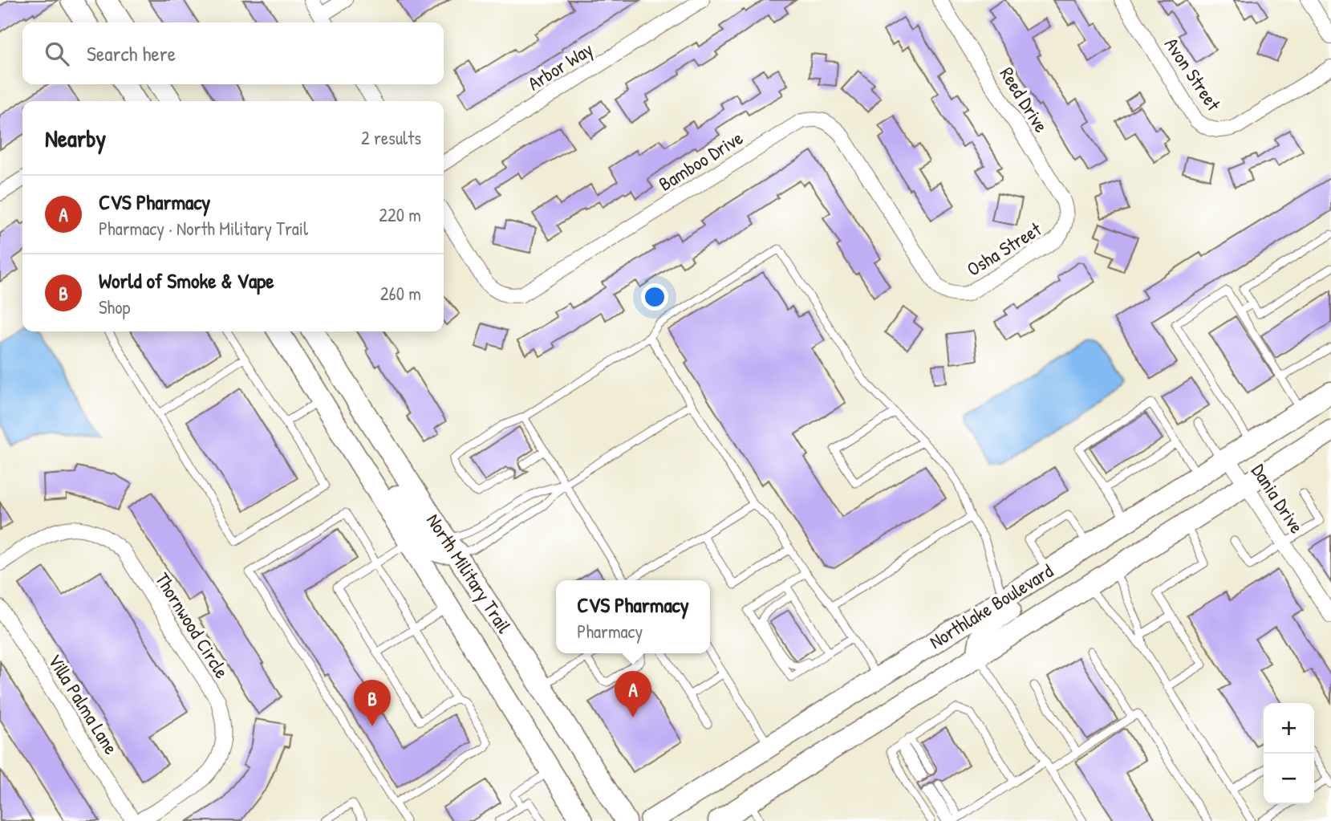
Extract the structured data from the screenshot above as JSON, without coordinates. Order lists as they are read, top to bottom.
{
  "streets": {
    "main road": ["North Military Trail", "Northlake Boulevard"],
    "street": [
      "Arbor Way",
      "Avon Street",
      "Reed Drive",
      "Bamboo Drive",
      "Osha Street",
      "Dania Drive",
      "Thornwood Circle",
      "Villa Palma Lane"
    ]
  },
  "crossings": [
    ["Reed Drive", "Osha Street"],
    ["Bamboo Drive", "Osha Street"],
    ["Dania Drive", "Northlake Boulevard"]
  ],
  "page": {
    "search": "Search here",
    "heading": ["Nearby", "2 results"],
    "list": [
      {
        "mark": "A",
        "name": "CVS Pharmacy",
        "note": "Pharmacy · North Military Trail",
        "value": "220 m"
      },
      {
        "mark": "B",
        "name": "World of Smoke & Vape",
        "note": "Shop",
        "value": "260 m"
      }
    ],
    "popup": ["CVS Pharmacy", "Pharmacy"],
    "pins": ["A", "B"],
    "map_buttons": ["+", "−"]
  }
}
